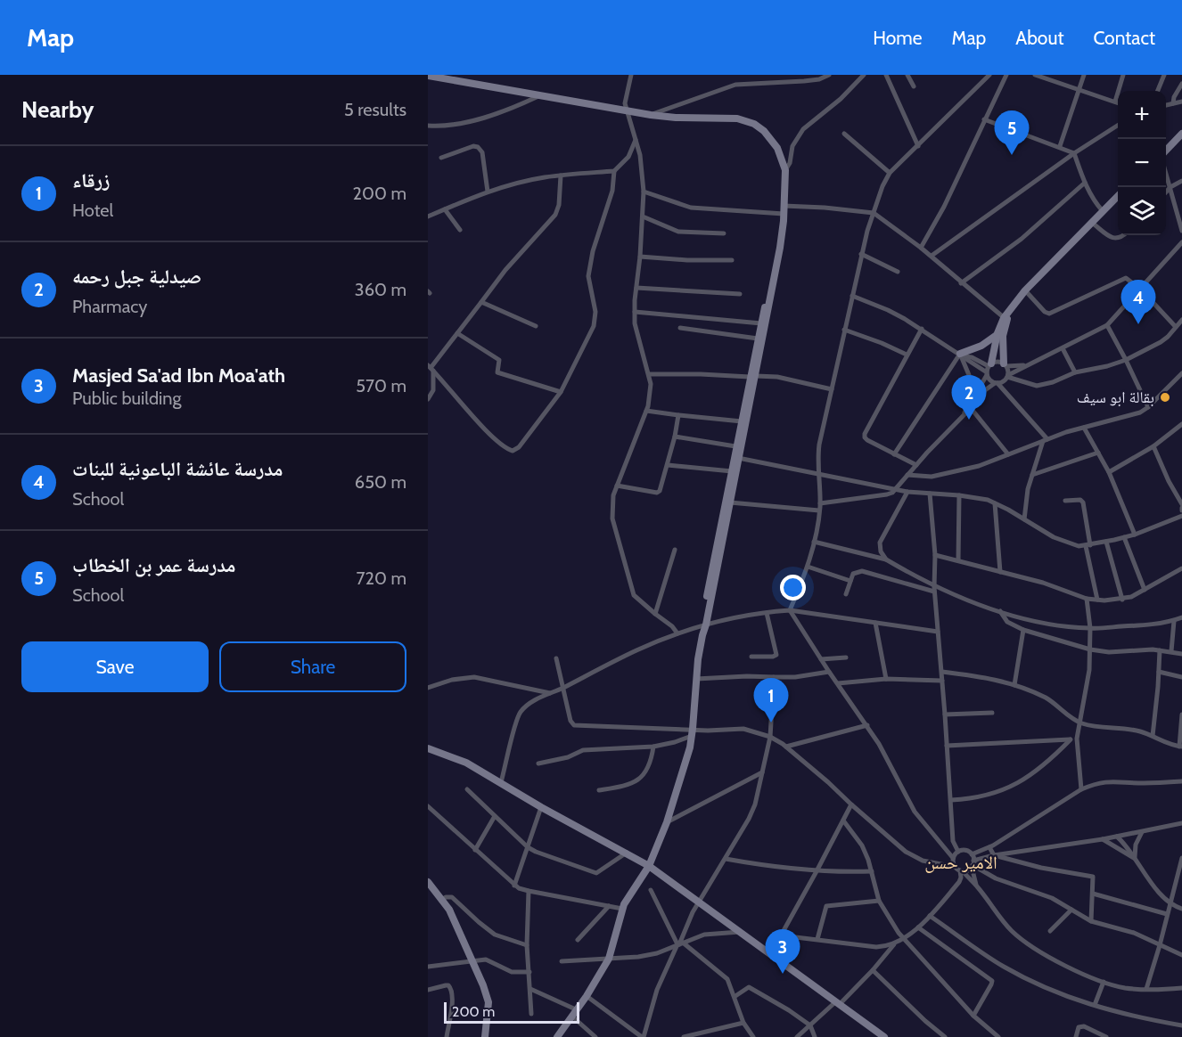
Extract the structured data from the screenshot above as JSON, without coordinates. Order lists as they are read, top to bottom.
{
  "districts": ["الامير حسن"],
  "places": ["بقالة ابو سيف"],
  "scale_bar": "200 m",
  "page": {
    "header": "Map",
    "nav": [
      "Home",
      "Map",
      "About",
      "Contact"
    ],
    "heading": ["Nearby", "5 results"],
    "map_buttons": ["+", "−"],
    "pins": [
      "5",
      "4",
      "2",
      "1",
      "3"
    ],
    "list": [
      {
        "mark": "1",
        "name": "زرقاء",
        "note": "Hotel",
        "value": "200 m"
      },
      {
        "mark": "2",
        "name": "صيدلية جبل رحمه",
        "note": "Pharmacy",
        "value": "360 m"
      },
      {
        "mark": "3",
        "name": "Masjed Sa'ad Ibn Moa'ath",
        "note": "Public building",
        "value": "570 m"
      },
      {
        "mark": "4",
        "name": "مدرسة عائشة الباعونية للبنات",
        "note": "School",
        "value": "650 m"
      },
      {
        "mark": "5",
        "name": "مدرسة عمر بن الخطاب",
        "note": "School",
        "value": "720 m"
      }
    ],
    "buttons": ["Save", "Share"],
    "scale": "200 m"
  }
}
